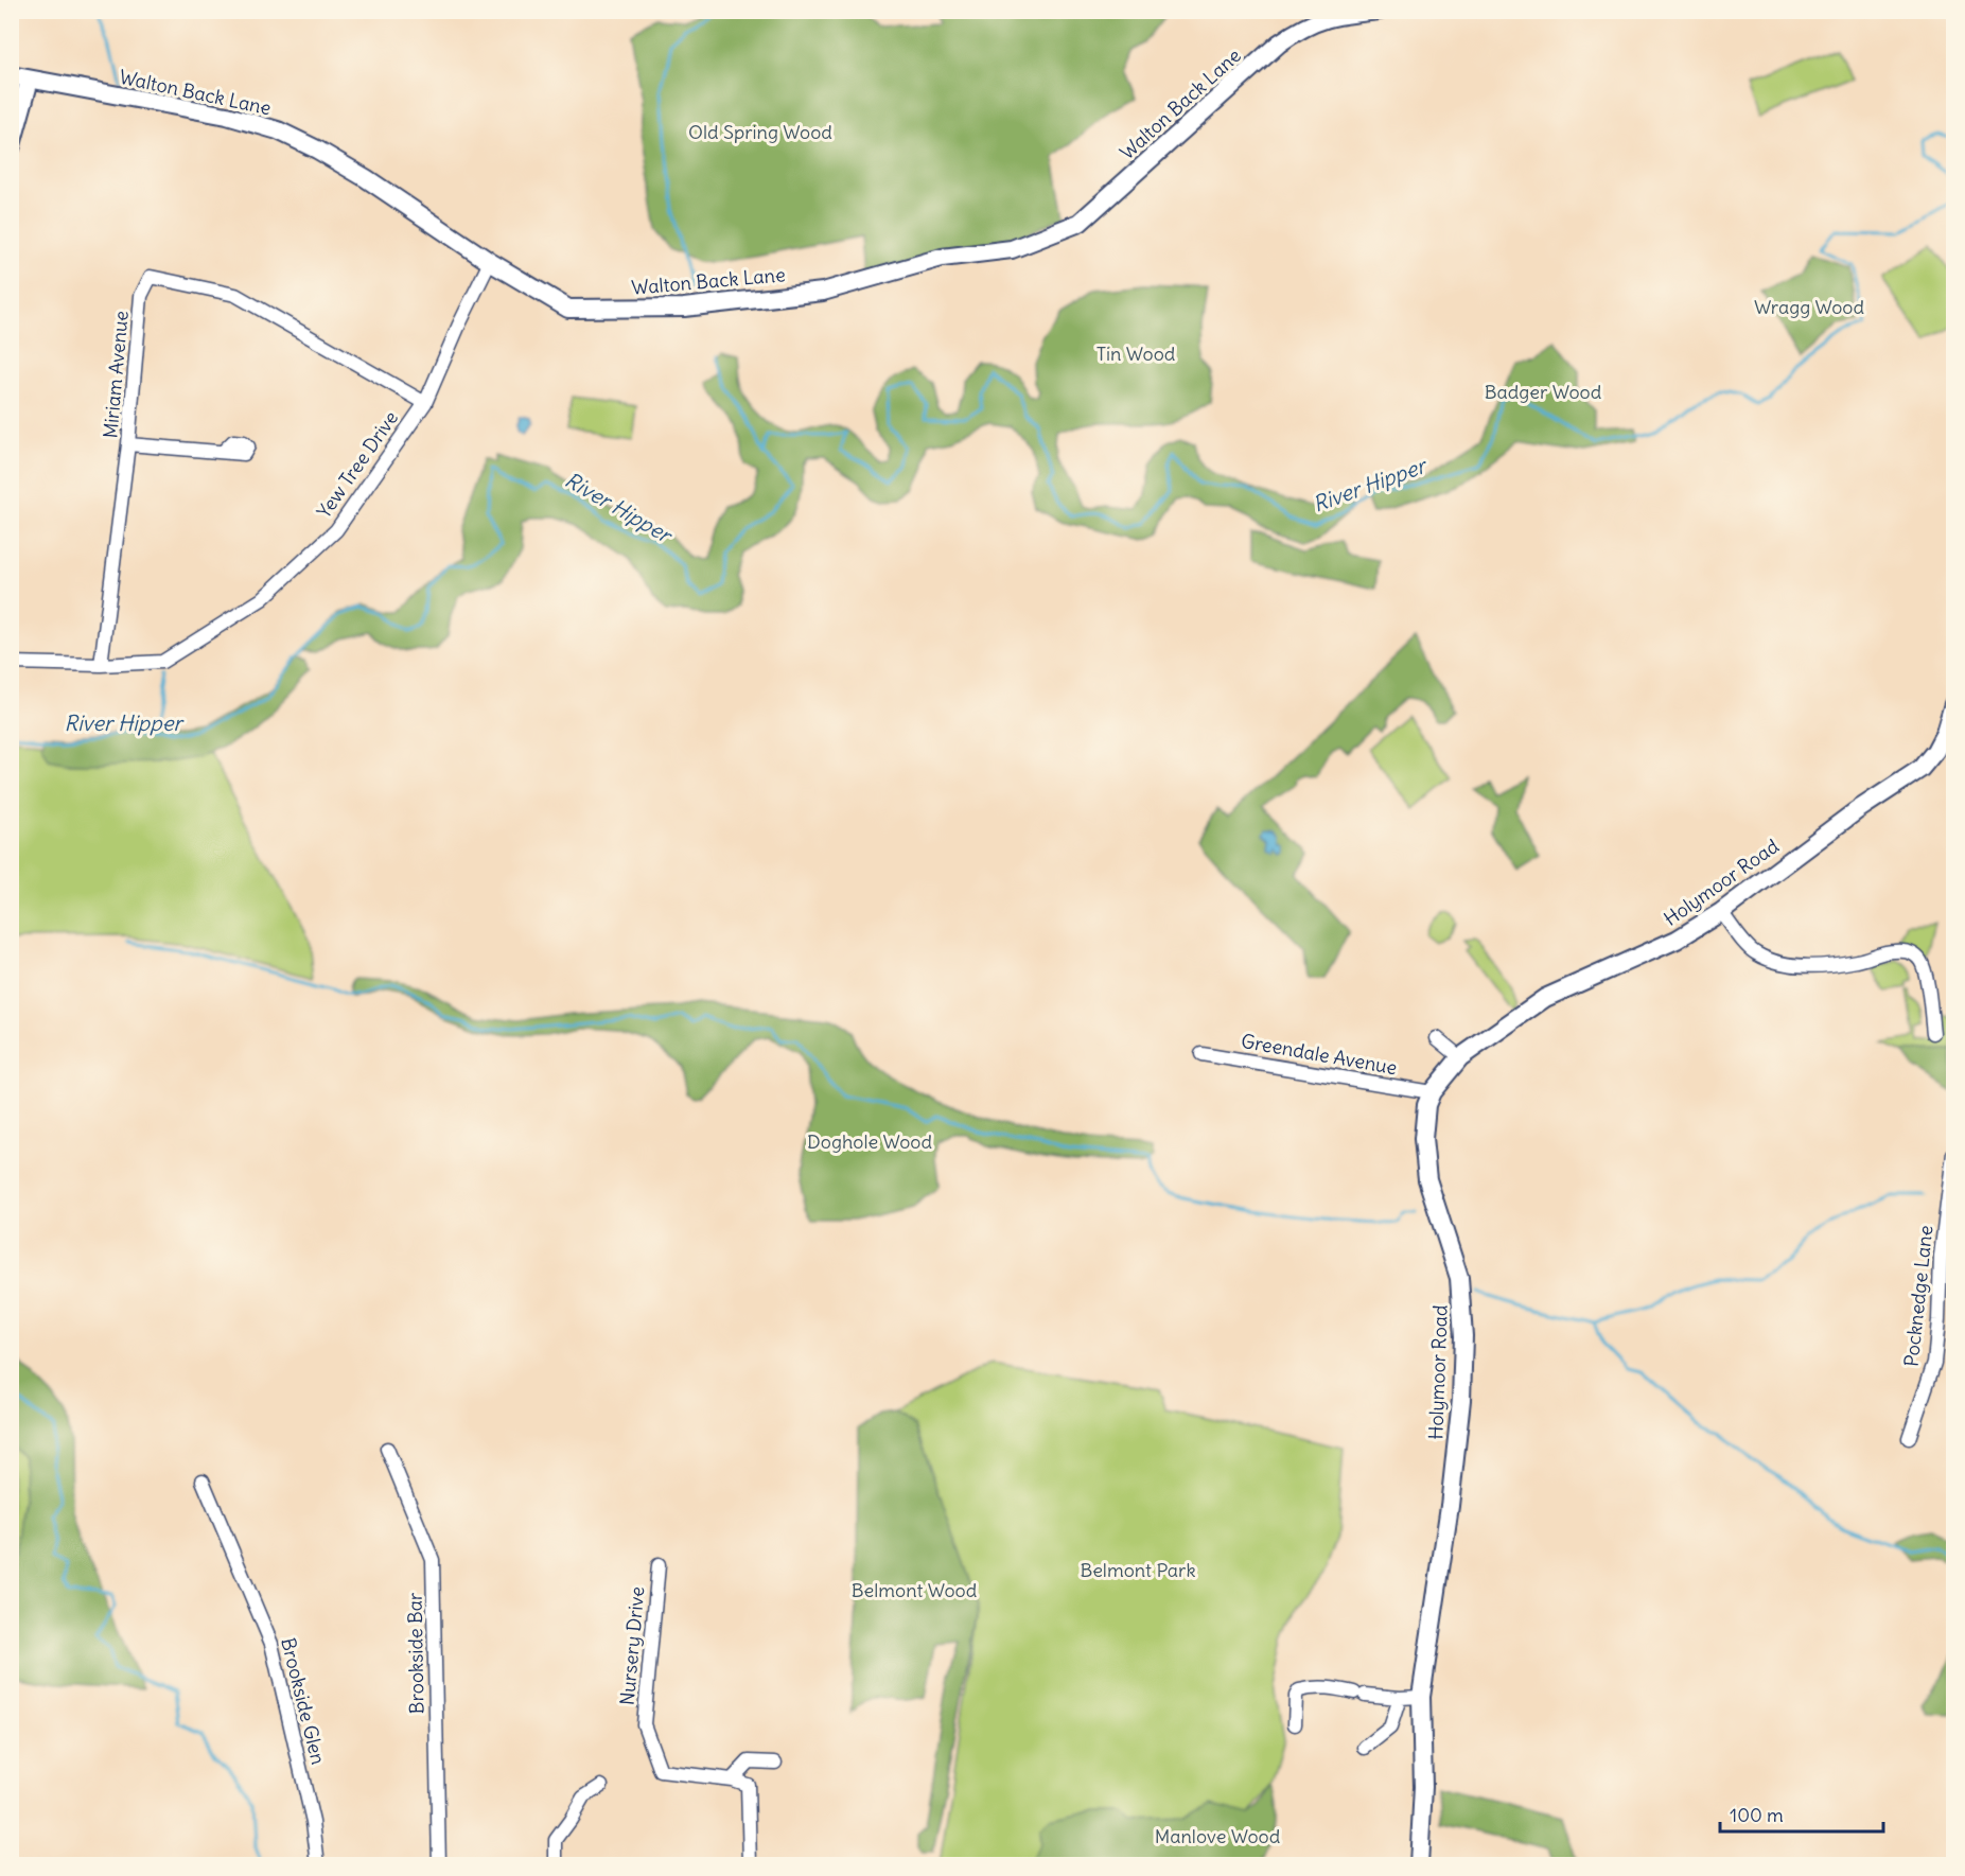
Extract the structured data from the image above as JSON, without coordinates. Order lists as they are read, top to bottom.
{
  "streets": {
    "street": [
      "Walton Back Lane",
      "Miriam Avenue",
      "Yew Tree Drive",
      "Holymoor Road",
      "Greendale Avenue",
      "Pocknedge Lane",
      "Nursery Drive",
      "Brookside Bar",
      "Brookside Glen"
    ]
  },
  "crossings": [
    ["Walton Back Lane", "Yew Tree Drive"],
    ["Miriam Avenue", "Yew Tree Drive"],
    ["Holymoor Road", "Greendale Avenue"]
  ],
  "water": ["River Hipper"],
  "parks": [
    "Old Spring Wood",
    "Wragg Wood",
    "Tin Wood",
    "Badger Wood",
    "Doghole Wood",
    "Belmont Park",
    "Belmont Wood",
    "Manlove Wood"
  ],
  "scale_bar": "100 m"
}
